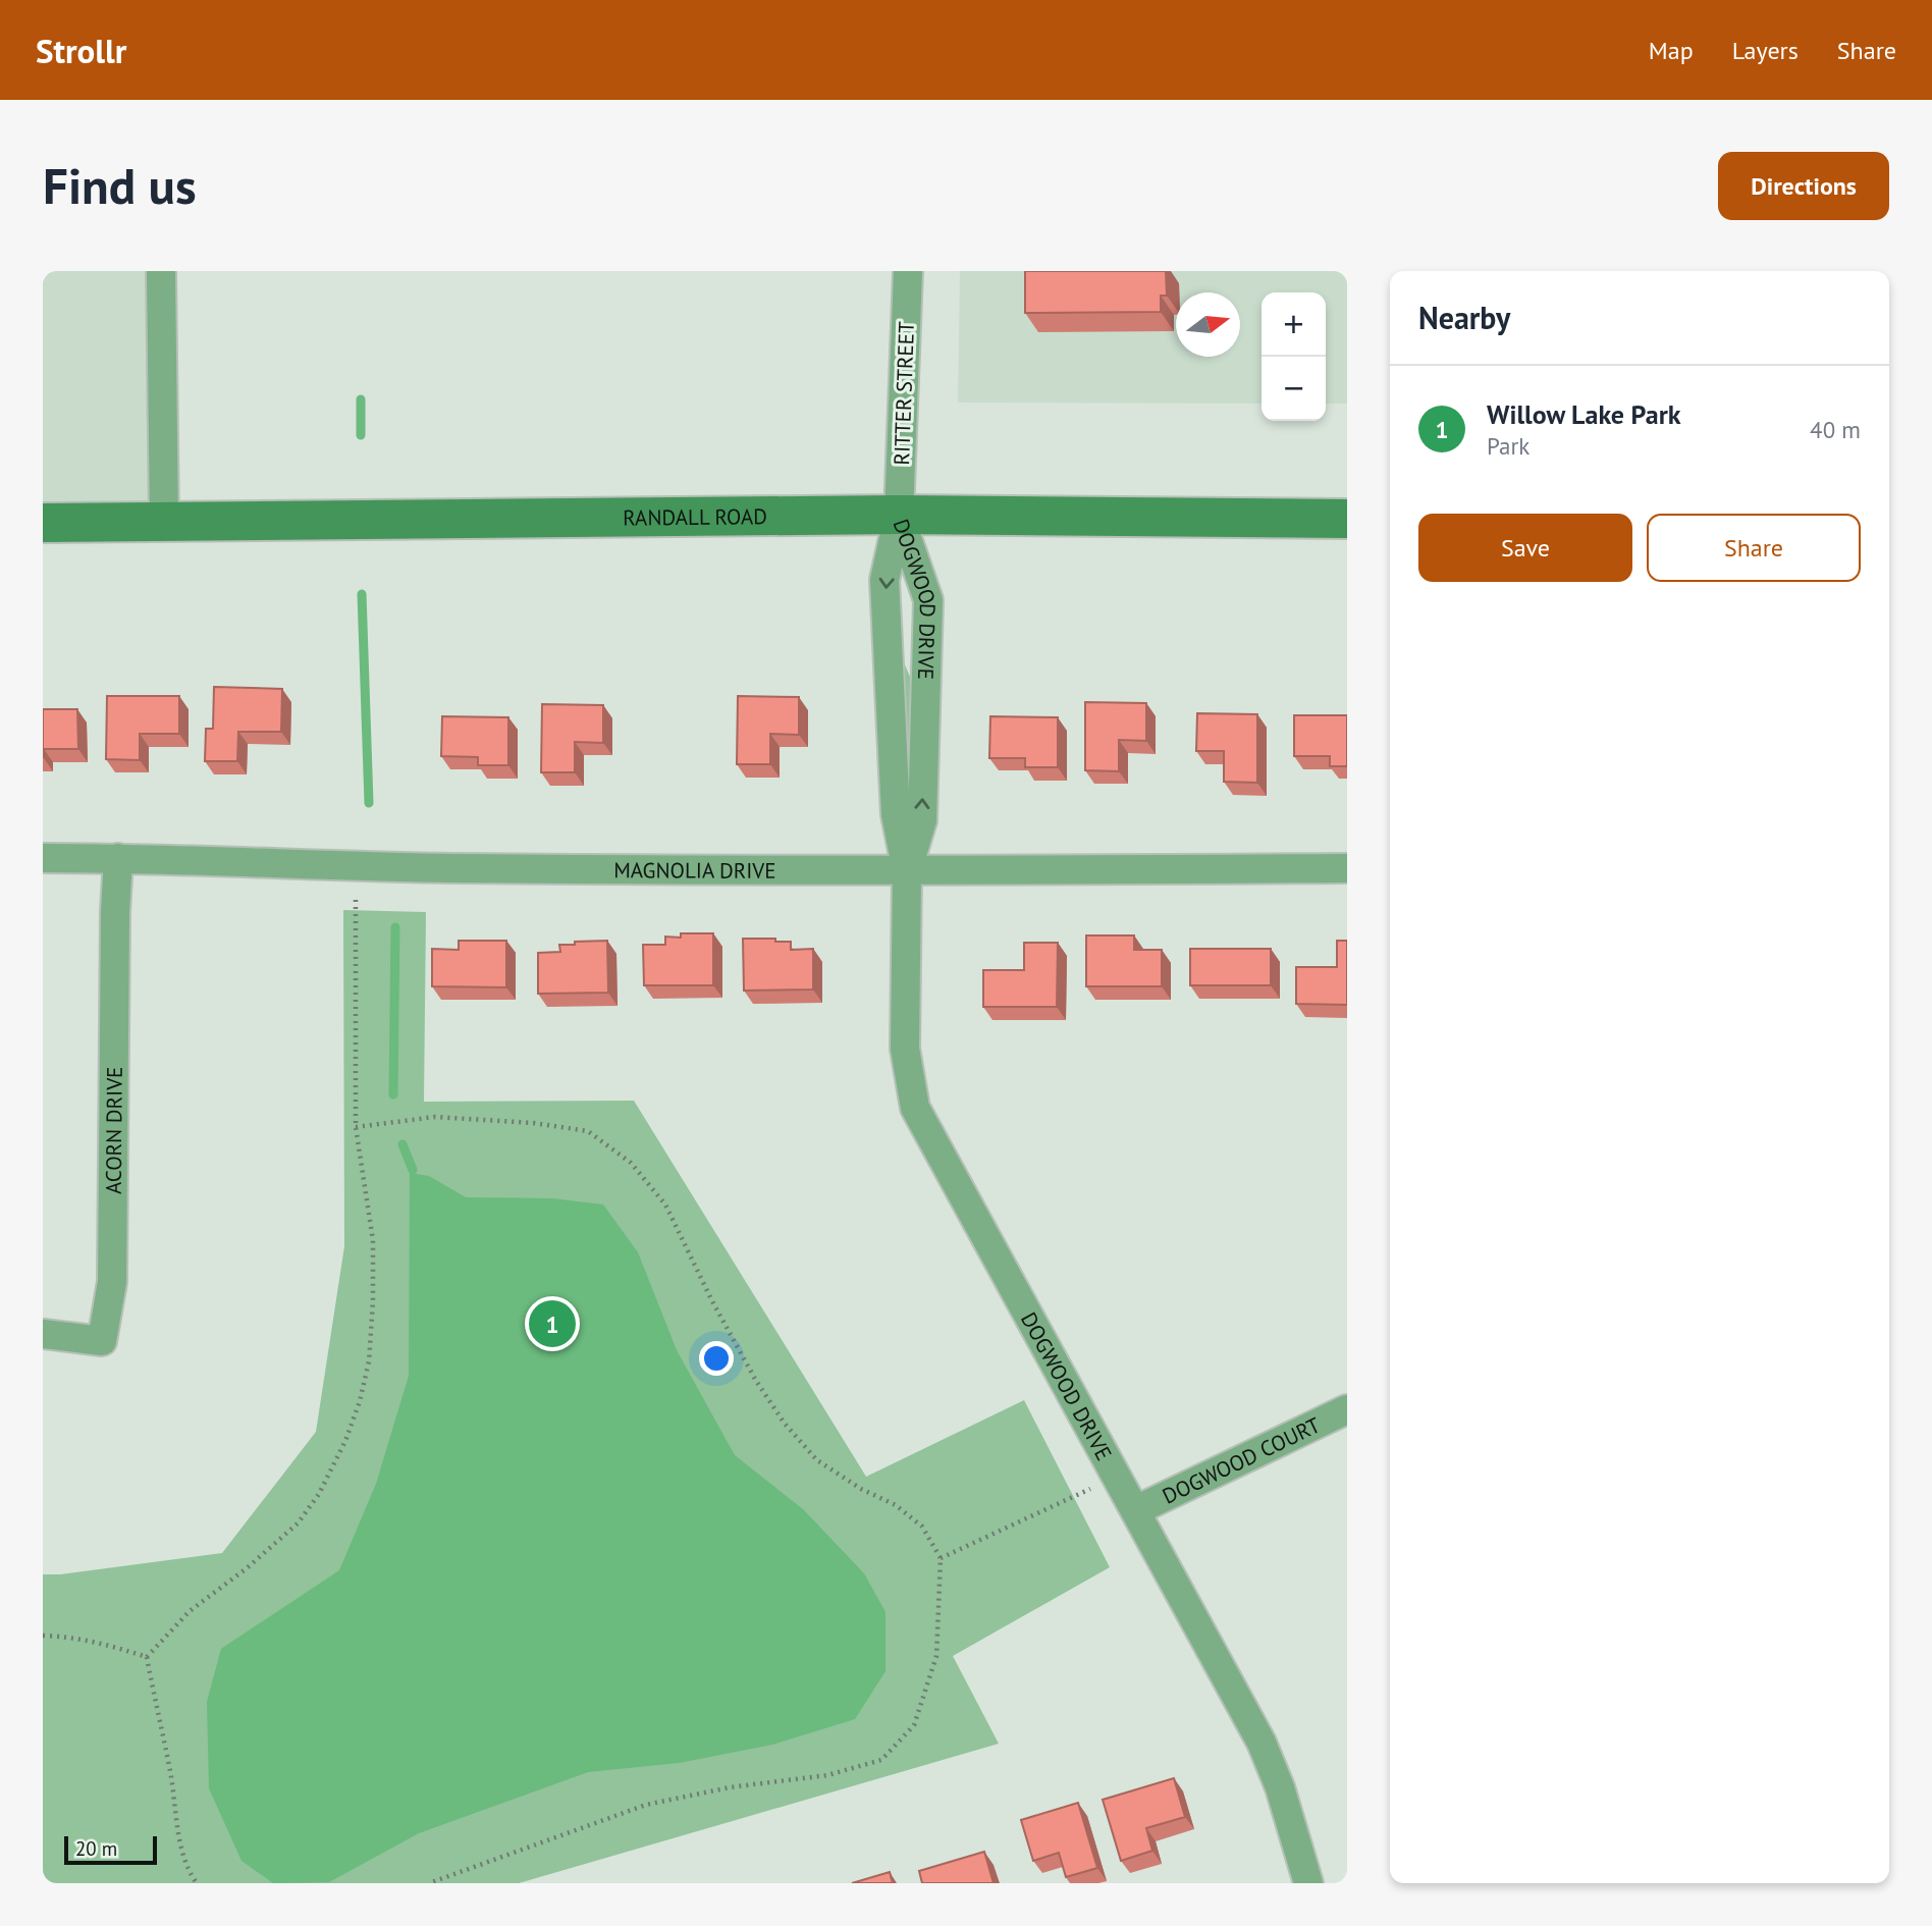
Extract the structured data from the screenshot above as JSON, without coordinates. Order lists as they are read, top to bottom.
{
  "streets": {
    "main road": ["RANDALL ROAD"],
    "street": [
      "RITTER STREET",
      "DOGWOOD DRIVE",
      "MAGNOLIA DRIVE",
      "ACORN DRIVE",
      "DOGWOOD COURT"
    ]
  },
  "crossings": [
    ["RITTER STREET", "RANDALL ROAD"],
    ["RITTER STREET", "DOGWOOD DRIVE"],
    ["RANDALL ROAD", "DOGWOOD DRIVE"],
    ["DOGWOOD DRIVE", "MAGNOLIA DRIVE"],
    ["DOGWOOD DRIVE", "DOGWOOD COURT"],
    ["MAGNOLIA DRIVE", "ACORN DRIVE"]
  ],
  "scale_bar": "20 m",
  "north": "right",
  "page": {
    "header": "Strollr",
    "nav": ["Map", "Layers", "Share"],
    "buttons": [
      "Directions",
      ["Save", "Share"]
    ],
    "title": "Find us",
    "heading": "Nearby",
    "map_buttons": ["+", "−"],
    "list": [
      {
        "mark": "1",
        "name": "Willow Lake Park",
        "note": "Park",
        "value": "40 m"
      }
    ],
    "pins": "1",
    "scale": "20 m"
  }
}
